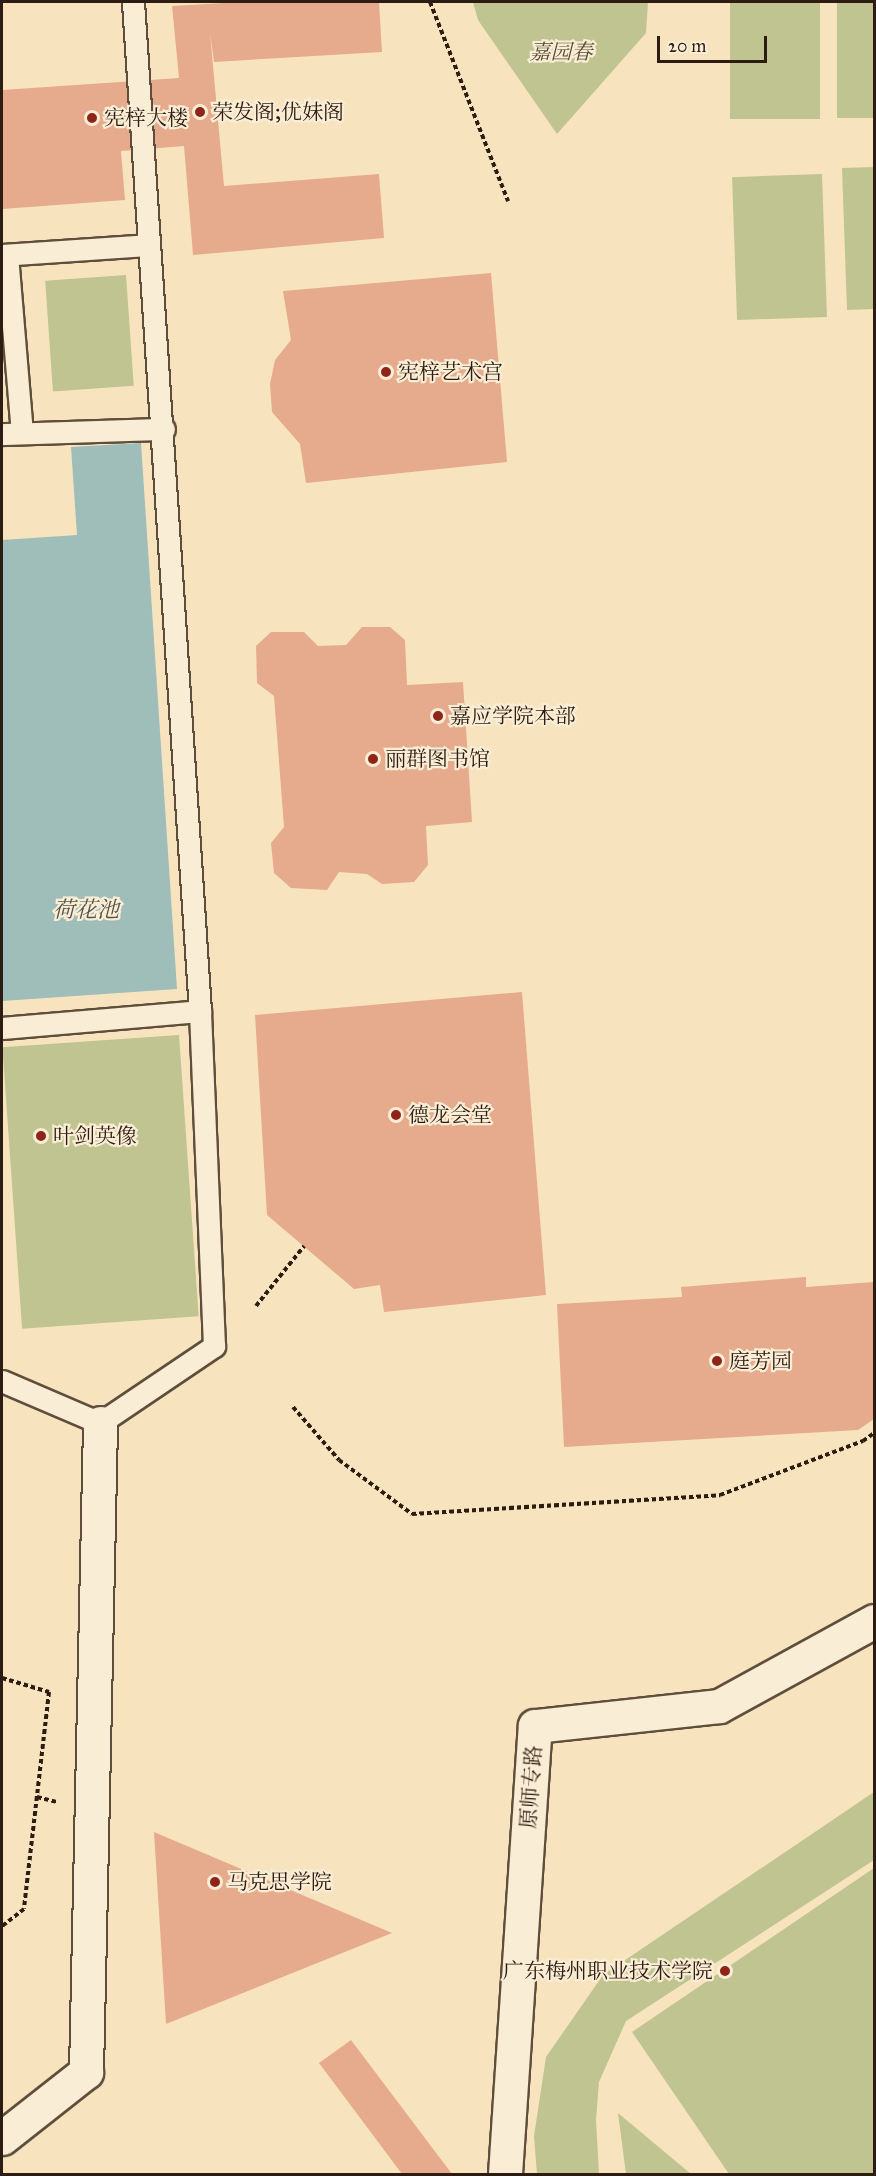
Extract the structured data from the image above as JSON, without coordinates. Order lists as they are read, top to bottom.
{
  "streets": {
    "street": ["原师专路"]
  },
  "water": ["荷花池"],
  "parks": ["嘉园春"],
  "places": [
    "荣发阁;优妹阁",
    "宪梓大楼",
    "宪梓艺术宫",
    "嘉应学院本部",
    "丽群图书馆",
    "德龙会堂",
    "叶剑英像",
    "庭芳园",
    "马克思学院",
    "广东梅州职业技术学院"
  ],
  "scale_bar": "20 m"
}
